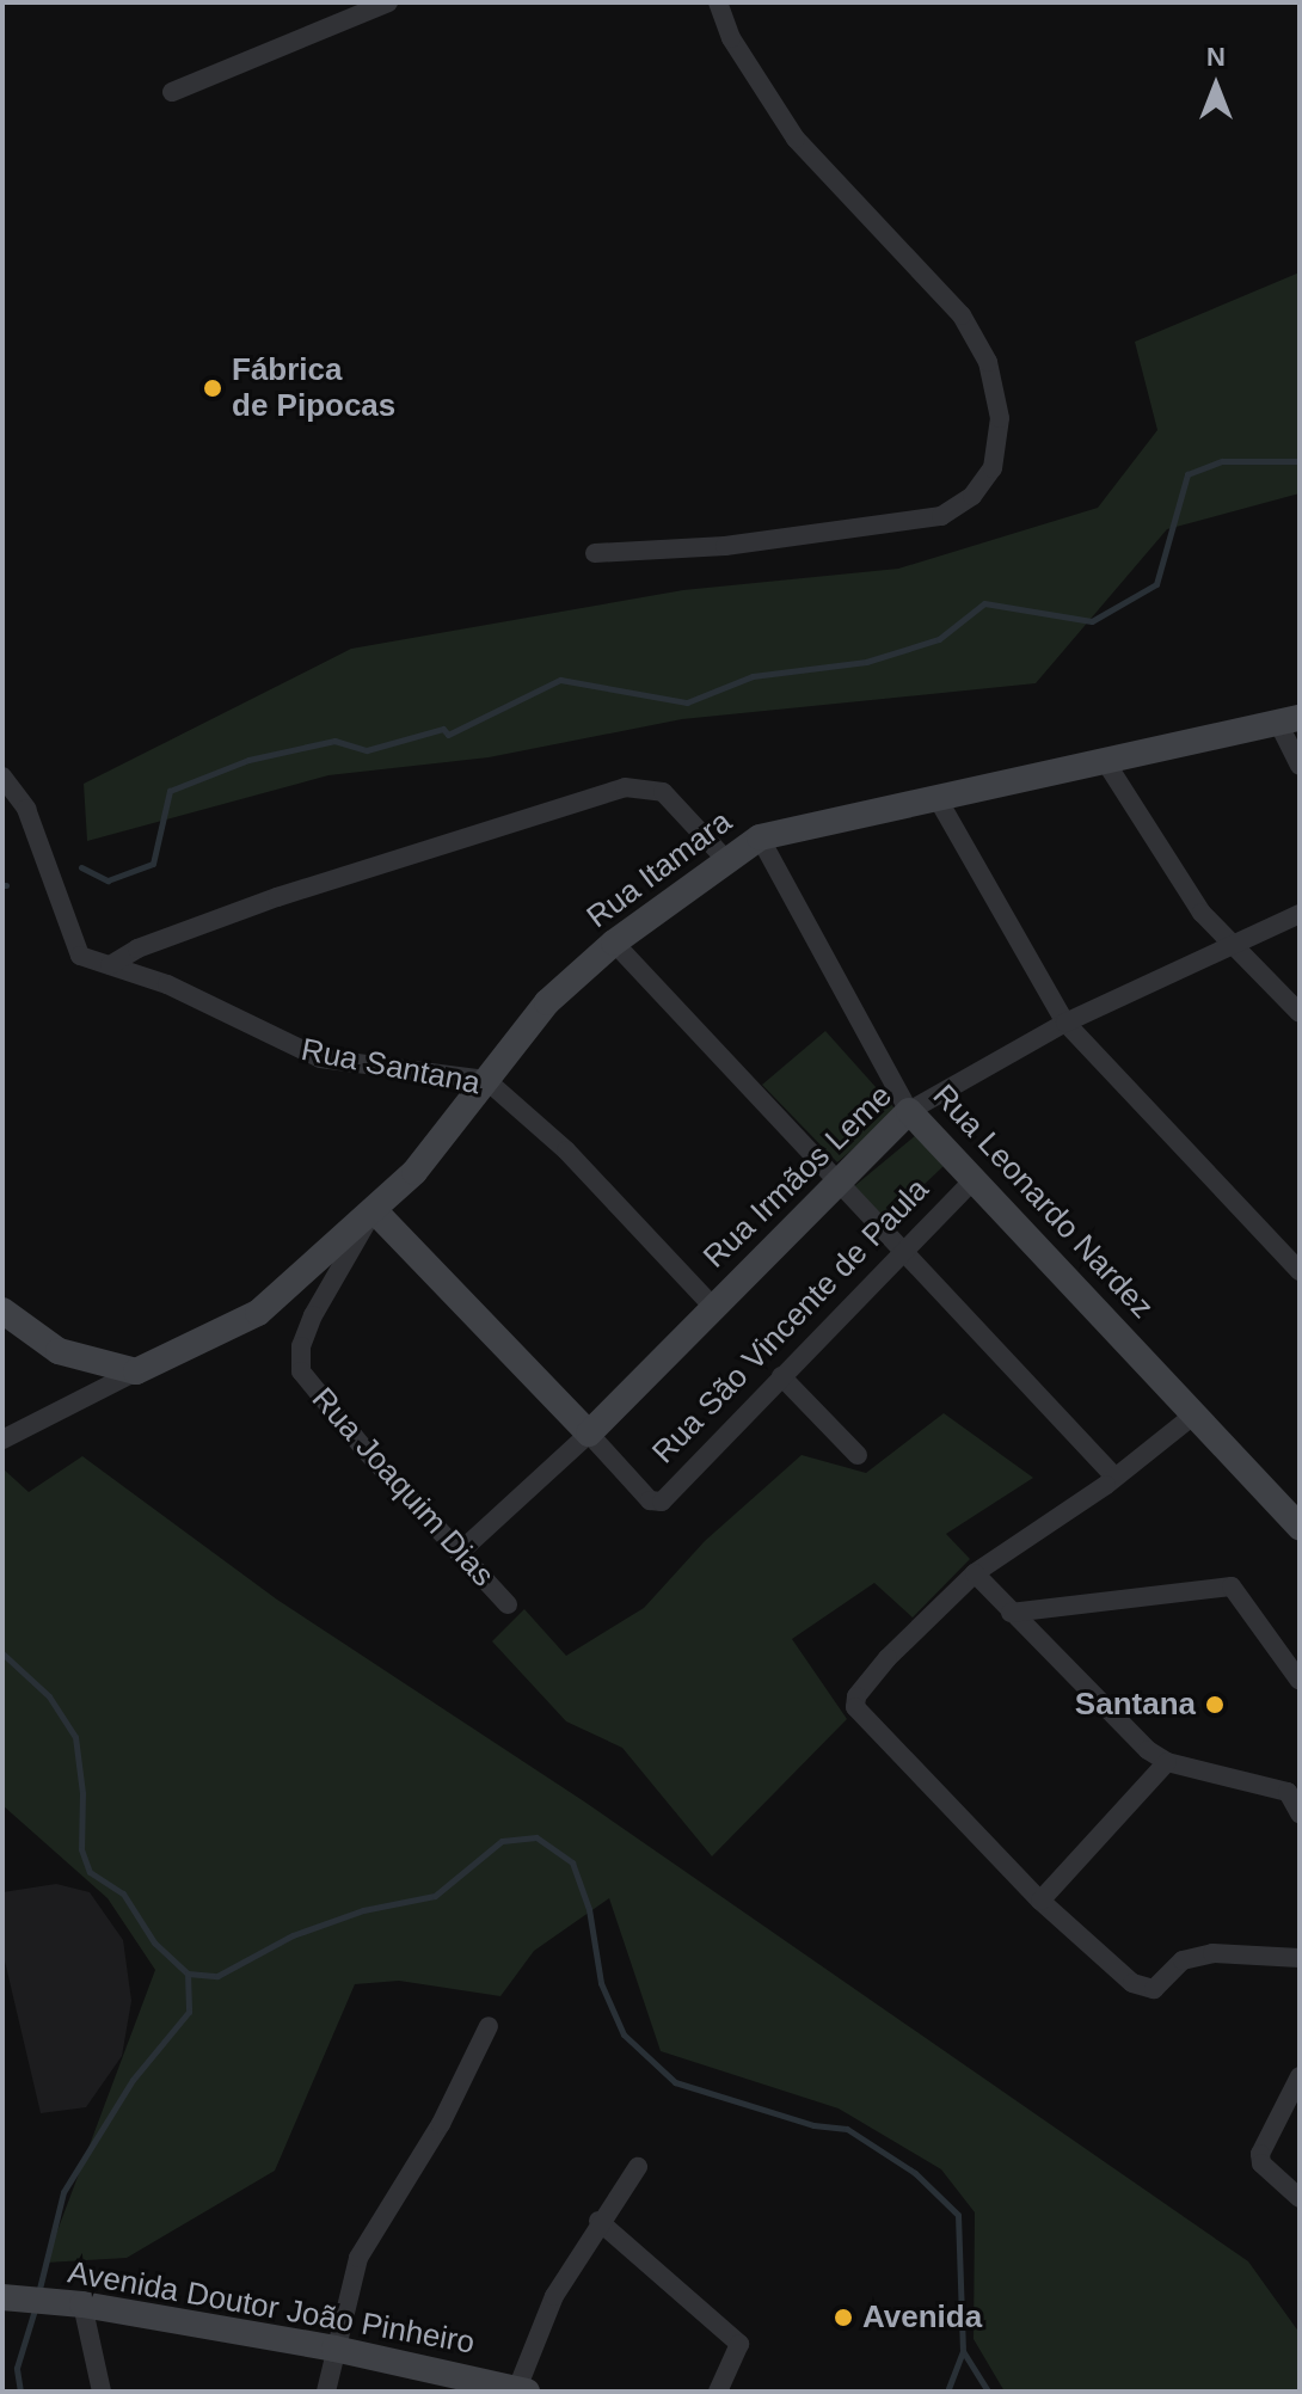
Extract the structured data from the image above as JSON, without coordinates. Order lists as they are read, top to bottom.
{
  "streets": {
    "street": [
      "Rua Itamara",
      "Rua Santana",
      "Rua Irmãos Leme",
      "Rua Leonardo Nardez",
      "Rua São Vincente de Paula",
      "Rua Joaquim Dias",
      "Avenida Doutor João Pinheiro"
    ]
  },
  "crossings": [
    ["Rua Itamara", "Rua Santana"],
    ["Rua Itamara", "Rua Leonardo Nardez"],
    ["Rua Itamara", "Rua São Vincente de Paula"],
    ["Rua Itamara", "Rua Joaquim Dias"],
    ["Rua Santana", "Rua Irmãos Leme"],
    ["Rua Irmãos Leme", "Rua Leonardo Nardez"],
    ["Rua Irmãos Leme", "Rua São Vincente de Paula"],
    ["Rua Irmãos Leme", "Rua Joaquim Dias"],
    ["Rua Leonardo Nardez", "Rua São Vincente de Paula"],
    ["Rua São Vincente de Paula", "Rua Joaquim Dias"]
  ],
  "places": ["Fábrica de Pipocas", "Santana", "Avenida"],
  "north": "top"
}
